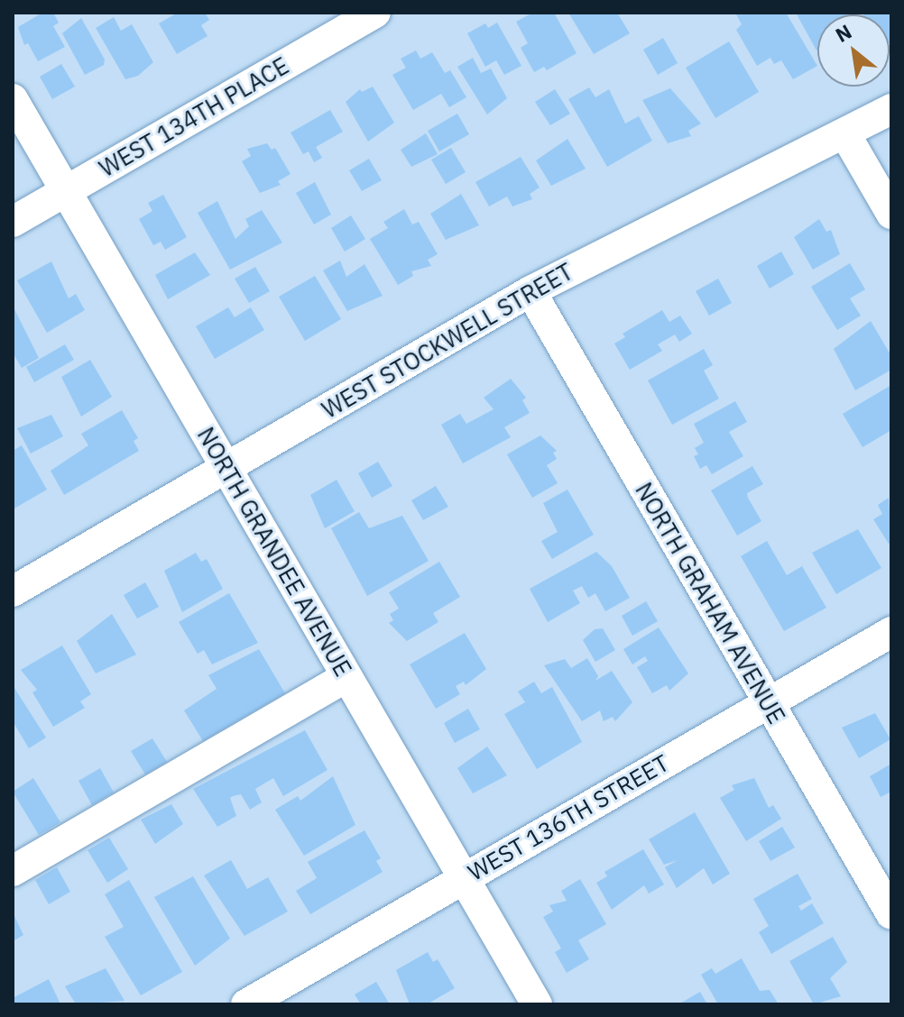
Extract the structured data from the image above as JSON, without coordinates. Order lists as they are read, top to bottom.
{
  "streets": {
    "street": [
      "WEST 134TH PLACE",
      "WEST STOCKWELL STREET",
      "NORTH GRANDEE AVENUE",
      "NORTH GRAHAM AVENUE",
      "WEST 136TH STREET"
    ]
  },
  "crossings": [
    ["WEST 134TH PLACE", "NORTH GRANDEE AVENUE"],
    ["WEST STOCKWELL STREET", "NORTH GRANDEE AVENUE"],
    ["WEST STOCKWELL STREET", "NORTH GRAHAM AVENUE"],
    ["NORTH GRANDEE AVENUE", "WEST 136TH STREET"],
    ["NORTH GRAHAM AVENUE", "WEST 136TH STREET"]
  ],
  "north": "top left"
}
